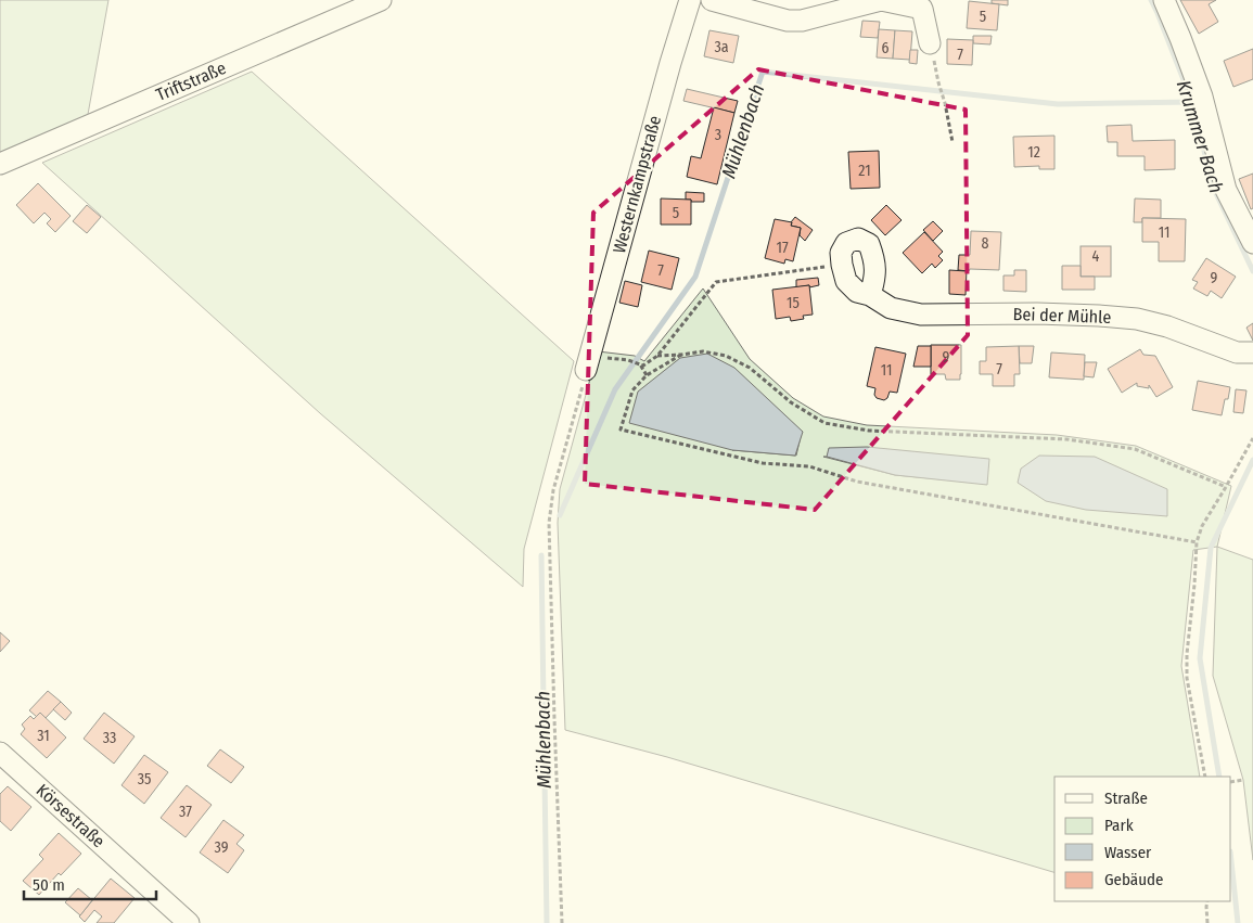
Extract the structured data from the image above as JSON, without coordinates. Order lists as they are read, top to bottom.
{
  "streets": {
    "street": [
      "Triftstraße",
      "Westernkampstraße",
      "Bei der Mühle",
      "Körsestraße"
    ]
  },
  "water": ["Mühlenbach", "Krummer Bach"],
  "house_numbers": [
    "5",
    "3a",
    "6",
    "7",
    "3",
    "12",
    "21",
    "5",
    "11",
    "8",
    "17",
    "4",
    "7",
    "9",
    "15",
    "9",
    "7",
    "11",
    "31",
    "33",
    "35",
    "37",
    "39"
  ],
  "legend": [
    "Straße",
    "Park",
    "Wasser",
    "Gebäude"
  ],
  "scale_bar": "50 m"
}
